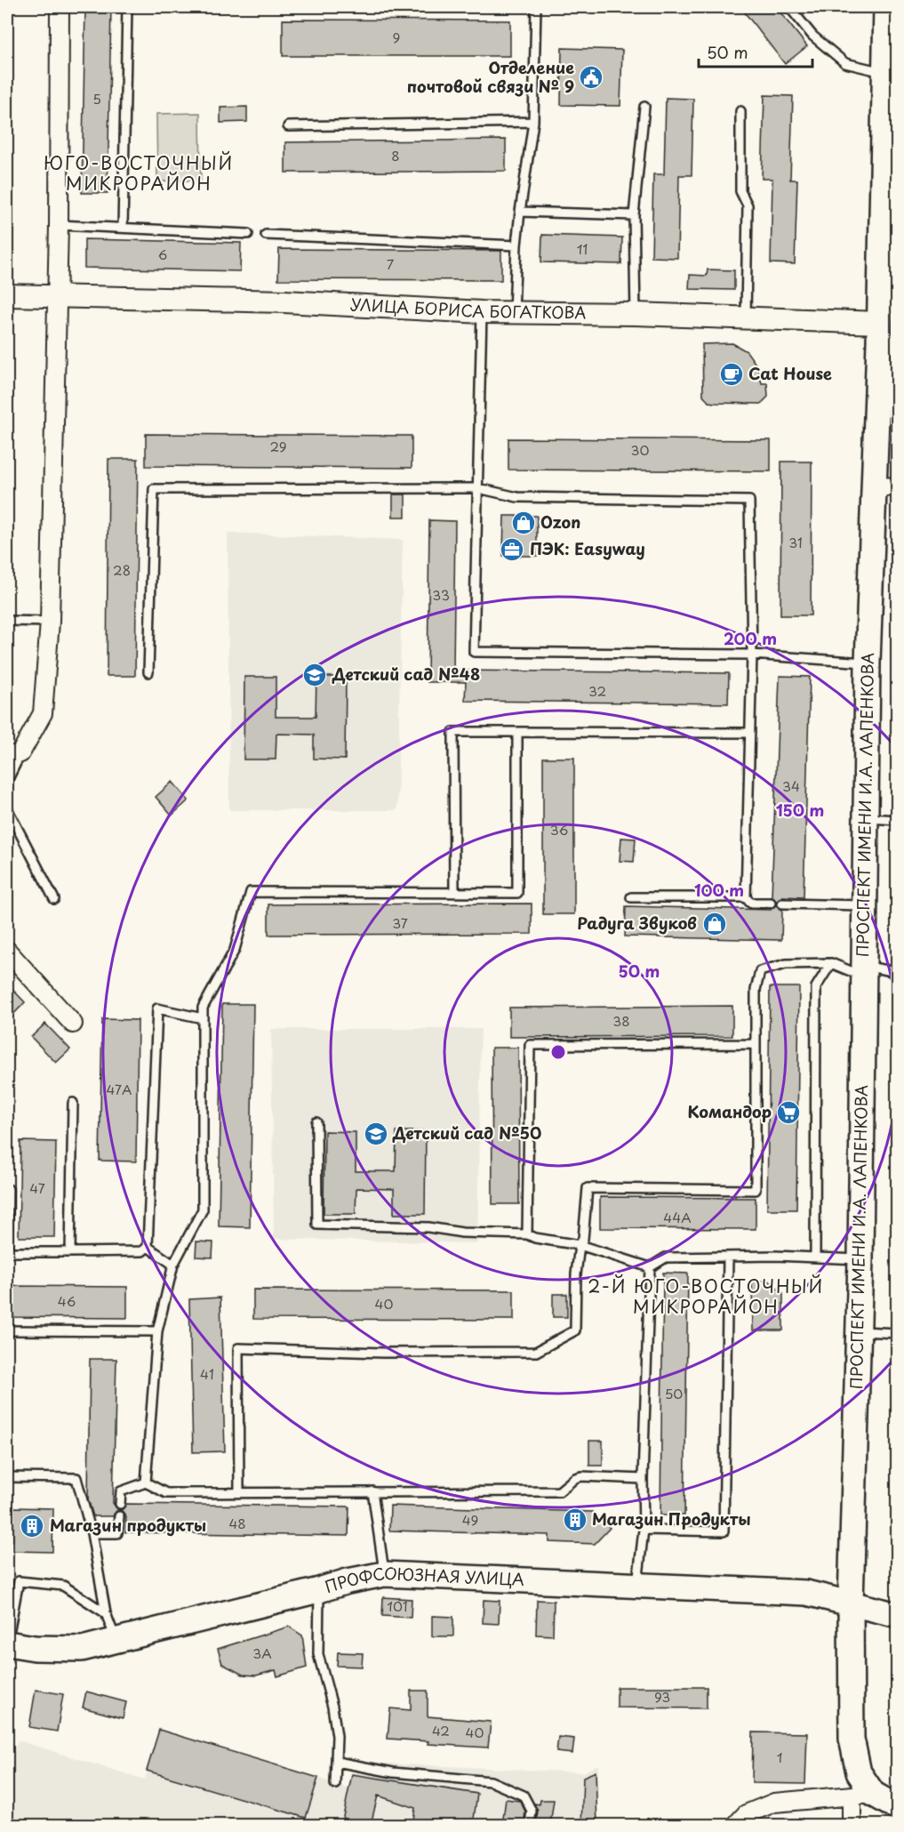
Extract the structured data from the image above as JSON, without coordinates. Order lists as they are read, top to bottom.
{
  "streets": {
    "main road": ["ПРОСПЕКТ ИМЕНИ И.А. ЛАПЕНКОВА", "ПРОФСОЮЗНАЯ УЛИЦА"],
    "street": ["УЛИЦА БОРИСА БОГАТКОВА"]
  },
  "crossings": [
    ["УЛИЦА БОРИСА БОГАТКОВА", "ПРОСПЕКТ ИМЕНИ И.А. ЛАПЕНКОВА"],
    ["ПРОСПЕКТ ИМЕНИ И.А. ЛАПЕНКОВА", "ПРОФСОЮЗНАЯ УЛИЦА"]
  ],
  "districts": ["ЮГО-ВОСТОЧНЫЙ МИКРОРАЙОН", "2-Й ЮГО-ВОСТОЧНЫЙ МИКРОРАЙОН"],
  "places": {
    "public building": ["Отделение почтовой связи № 9"],
    "cafe": ["Cat House"],
    "shop": ["Ozon", "Радуга Звуков"],
    "office": ["ПЭК: Easyway"],
    "school or university": ["Детский сад №48", "Детский сад №50"],
    "supermarket": ["Командор"],
    "building": ["Магазин Продукты", "Магазин продукты"]
  },
  "house_numbers": [
    "9",
    "5",
    "8",
    "11",
    "6",
    "7",
    "29",
    "30",
    "31",
    "28",
    "33",
    "32",
    "34",
    "36",
    "37",
    "38",
    "47А",
    "47",
    "44А",
    "46",
    "40",
    "41",
    "50",
    "49",
    "48",
    "101",
    "3А",
    "93",
    "42",
    "40",
    "1"
  ],
  "scale_bar": "50 m",
  "rings": [
    "200 m",
    "150 m",
    "100 m",
    "50 m"
  ]
}
